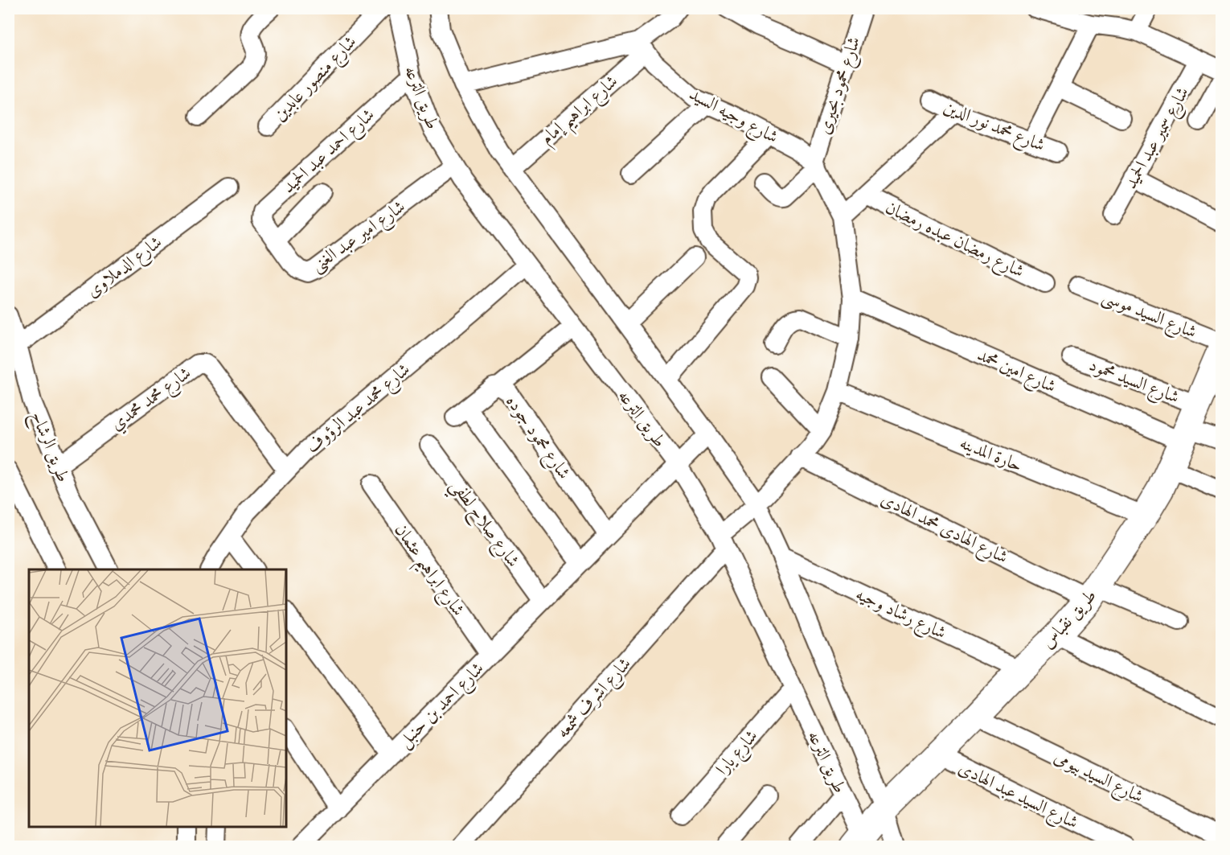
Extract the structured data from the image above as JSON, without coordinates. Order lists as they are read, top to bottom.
{
  "streets": {
    "street": [
      "شارع منصور عابدين",
      "شارع محمود بحيرى",
      "طريق الترعه",
      "شارع ابراهيم إمام",
      "شارع وجيه السيد",
      "شارع محمد نور الدين",
      "شارع سمير عبد الحميد",
      "شارع احمد عبد الحميد",
      "شارع امير عبد الغنى",
      "شارع رمضان عبده رمضان",
      "شارع الدملاوى",
      "شارع السيد موسى",
      "شارع امين محمد",
      "شارع السيد محمود",
      "شارع محمد محمدي",
      "شارع محمد عبد الرؤوف",
      "شارع محمود جوده",
      "طريق الرشاح",
      "حارة المدينه",
      "شارع صلاح لطفي",
      "شارع الهادى محمد الهادى",
      "شارع ابراهيم عثمان",
      "شارع رشاد وجيه",
      "طريق نقباس",
      "شارع اشرف شمعه",
      "شارع احمد بن حنبل",
      "شارع يارا",
      "شارع السيد بيومى",
      "شارع السيد عبد الهادى"
    ]
  },
  "crossings": [
    ["شارع محمود بحيرى", "شارع وجيه السيد"],
    ["شارع محمود بحيرى", "شارع اشرف شمعه"],
    ["طريق الترعه", "شارع ابراهيم إمام"],
    ["طريق الترعه", "شارع احمد عبد الحميد"],
    ["طريق الترعه", "شارع امير عبد الغنى"],
    ["طريق الترعه", "شارع محمد عبد الرؤوف"],
    ["طريق الترعه", "شارع رشاد وجيه"],
    ["طريق الترعه", "طريق نقباس"],
    ["طريق الترعه", "شارع اشرف شمعه"],
    ["طريق الترعه", "شارع احمد بن حنبل"],
    ["طريق الترعه", "شارع يارا"],
    ["شارع ابراهيم إمام", "شارع وجيه السيد"],
    ["شارع وجيه السيد", "شارع اشرف شمعه"],
    ["شارع احمد عبد الحميد", "شارع امير عبد الغنى"],
    ["شارع الدملاوى", "طريق الرشاح"],
    ["شارع السيد موسى", "طريق نقباس"],
    ["شارع امين محمد", "شارع السيد محمود"],
    ["شارع امين محمد", "طريق نقباس"],
    ["شارع امين محمد", "شارع اشرف شمعه"],
    ["شارع السيد محمود", "طريق نقباس"],
    ["شارع محمد محمدي", "شارع محمد عبد الرؤوف"],
    ["شارع محمد محمدي", "طريق الرشاح"],
    ["شارع محمود جوده", "شارع احمد بن حنبل"],
    ["حارة المدينه", "طريق نقباس"],
    ["حارة المدينه", "شارع اشرف شمعه"],
    ["شارع صلاح لطفي", "شارع احمد بن حنبل"],
    ["شارع الهادى محمد الهادى", "طريق نقباس"],
    ["شارع الهادى محمد الهادى", "شارع اشرف شمعه"],
    ["شارع ابراهيم عثمان", "شارع احمد بن حنبل"],
    ["شارع رشاد وجيه", "طريق نقباس"],
    ["طريق نقباس", "شارع السيد بيومى"],
    ["طريق نقباس", "شارع السيد عبد الهادى"]
  ]
}
